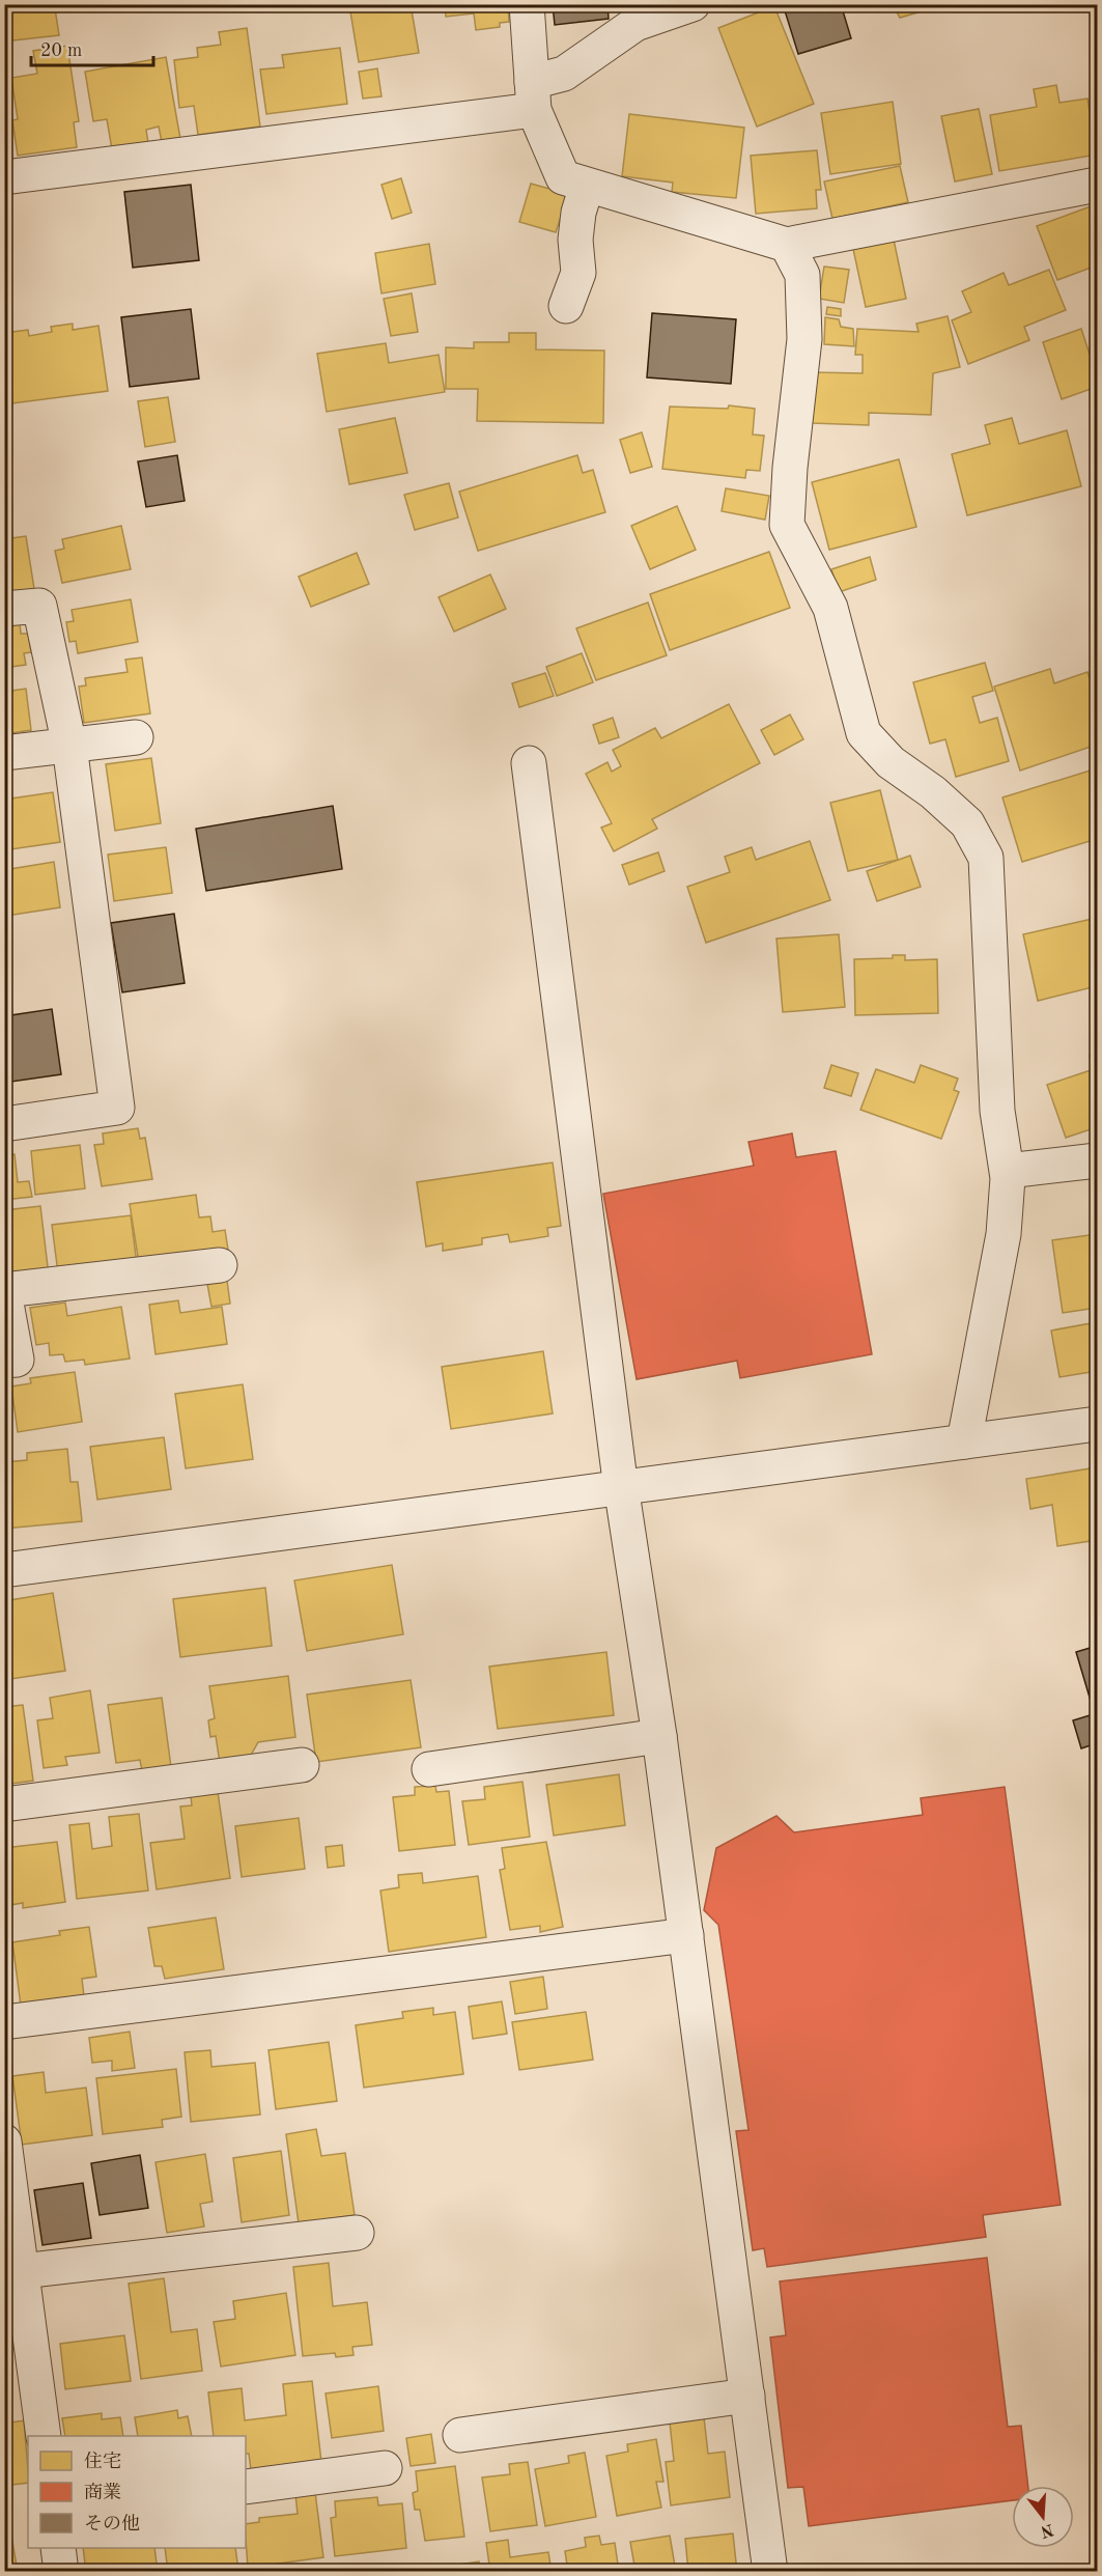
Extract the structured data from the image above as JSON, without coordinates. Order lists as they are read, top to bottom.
{
  "legend": ["住宅", "商業", "その他"],
  "scale_bar": "20 m",
  "north": "bottom"
}
